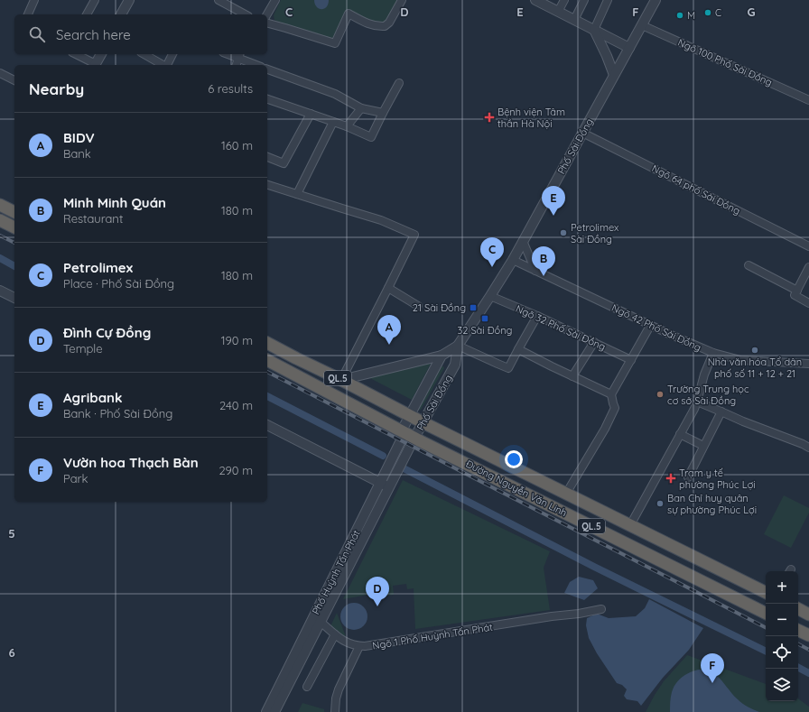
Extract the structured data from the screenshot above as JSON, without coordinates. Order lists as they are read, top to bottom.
{
  "streets": {
    "highway": ["QL.5", "Đường Nguyễn Văn Linh"],
    "street": [
      "Ngõ 100 Phố Sài Đồng",
      "Phố Sài Đồng",
      "Ngõ 64 phố Sài Đồng",
      "Ngõ 32 Phố Sài Đồng",
      "Ngõ 42 Phố Sài Đồng",
      "Phố Huỳnh Tấn Phát",
      "Ngõ 1 Phố Huỳnh Tấn Phát"
    ]
  },
  "crossings": [
    ["Ngõ 100 Phố Sài Đồng", "Phố Sài Đồng"],
    ["Phố Sài Đồng", "Ngõ 64 phố Sài Đồng"],
    ["Phố Sài Đồng", "Ngõ 32 Phố Sài Đồng"],
    ["Phố Sài Đồng", "Ngõ 42 Phố Sài Đồng"],
    ["Phố Sài Đồng", "Đường Nguyễn Văn Linh"],
    ["Phố Sài Đồng", "Phố Huỳnh Tấn Phát"],
    ["Đường Nguyễn Văn Linh", "Phố Huỳnh Tấn Phát"],
    ["Phố Huỳnh Tấn Phát", "Ngõ 1 Phố Huỳnh Tấn Phát"]
  ],
  "places": {
    "other": [
      "C",
      "M",
      "Petrolimex Sài Đồng",
      "Nhà văn hóa Tổ dân phố số 11 + 12 + 21",
      "Trường Trung học cơ sở Sài Đồng",
      "Ban Chỉ huy quân sự phường Phúc Lợi"
    ],
    "health": ["Bệnh viện Tâm thần Hà Nội", "Trạm y tế phường Phúc Lợi"],
    "transit": ["21 Sài Đồng", "32 Sài Đồng"]
  },
  "page": {
    "search": "Search here",
    "heading": ["Nearby", "6 results"],
    "list": [
      {
        "mark": "A",
        "name": "BIDV",
        "note": "Bank",
        "value": "160 m"
      },
      {
        "mark": "B",
        "name": "Minh Minh Quán",
        "note": "Restaurant",
        "value": "180 m"
      },
      {
        "mark": "C",
        "name": "Petrolimex",
        "note": "Place · Phố Sài Đồng",
        "value": "180 m"
      },
      {
        "mark": "D",
        "name": "Đình Cự Đồng",
        "note": "Temple",
        "value": "190 m"
      },
      {
        "mark": "E",
        "name": "Agribank",
        "note": "Bank · Phố Sài Đồng",
        "value": "240 m"
      },
      {
        "mark": "F",
        "name": "Vườn hoa Thạch Bàn",
        "note": "Park",
        "value": "290 m"
      }
    ],
    "pins": [
      "E",
      "C",
      "B",
      "A",
      "D",
      "F"
    ],
    "map_buttons": ["+", "−"]
  },
  "grid": {
    "columns": [
      "C",
      "D",
      "E",
      "F",
      "G"
    ],
    "rows": ["5", "6"]
  }
}
